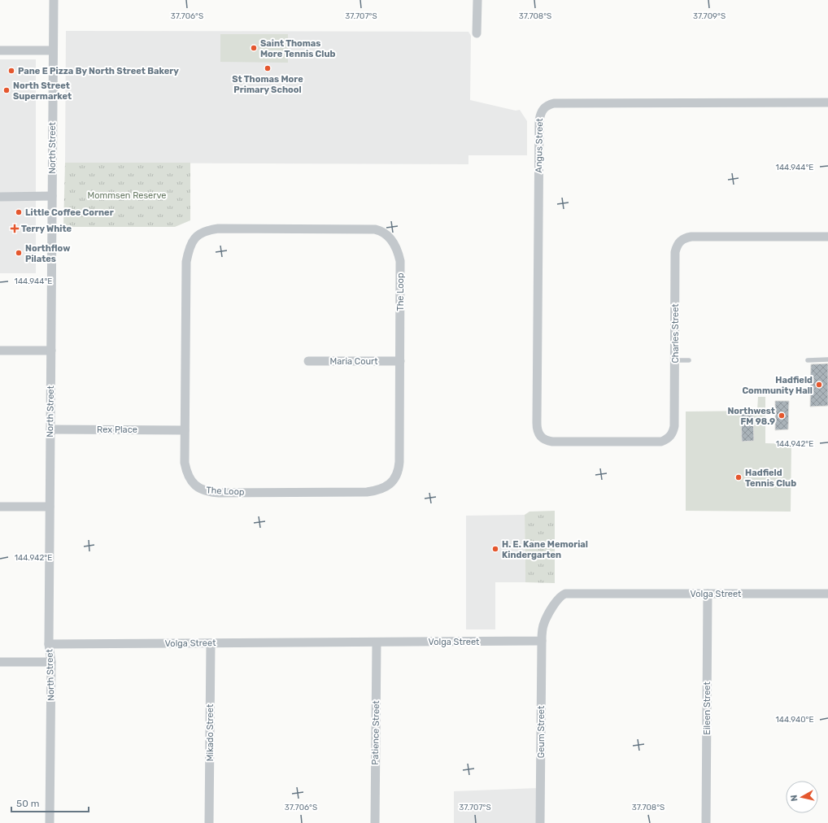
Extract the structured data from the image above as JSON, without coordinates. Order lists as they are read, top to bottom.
{
  "streets": {
    "street": [
      "Angus Street",
      "North Street",
      "The Loop",
      "Charles Street",
      "Maria Court",
      "Rex Place",
      "Volga Street",
      "Eileen Street",
      "Geum Street",
      "Mikado Street",
      "Patience Street"
    ]
  },
  "crossings": [
    ["Angus Street", "Charles Street"],
    ["North Street", "Rex Place"],
    ["North Street", "Volga Street"],
    ["The Loop", "Maria Court"],
    ["The Loop", "Rex Place"],
    ["Volga Street", "Eileen Street"],
    ["Volga Street", "Geum Street"],
    ["Volga Street", "Mikado Street"],
    ["Volga Street", "Patience Street"]
  ],
  "parks": ["Mommsen Reserve"],
  "places": {
    "other": [
      "Saint Thomas More Tennis Club",
      "St Thomas More Primary School",
      "Pane E Pizza By North Street Bakery",
      "North Street Supermarket",
      "Little Coffee Corner",
      "Northflow Pilates",
      "Hadfield Community Hall",
      "Northwest FM 98.9",
      "Hadfield Tennis Club",
      "H. E. Kane Memorial Kindergarten"
    ],
    "health": ["Terry White"]
  },
  "scale_bar": "50 m",
  "north": "left",
  "coordinates": [
    "37.706°S",
    "37.707°S",
    "37.708°S",
    "37.709°S",
    "144.944°E",
    "144.942°E",
    "144.940°E"
  ]
}
